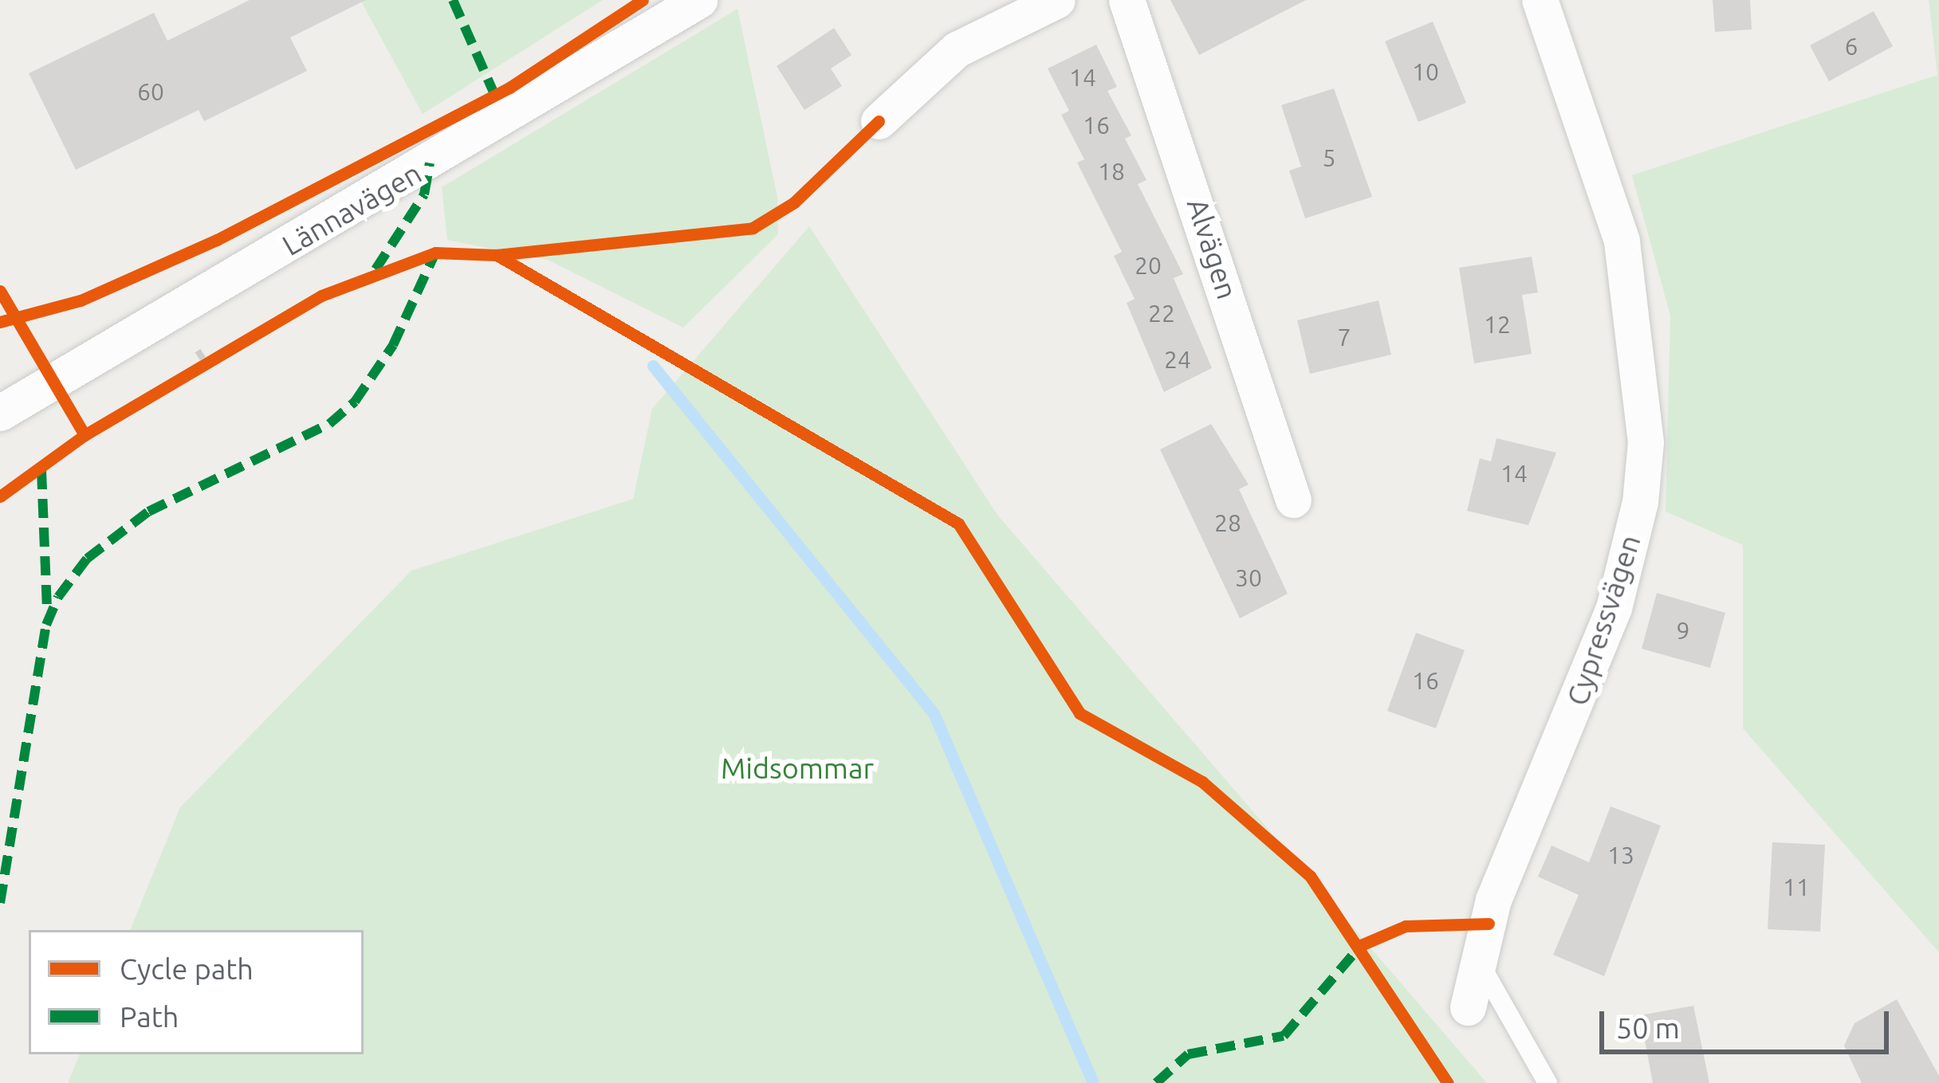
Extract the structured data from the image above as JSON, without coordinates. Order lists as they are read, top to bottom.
{
  "streets": {
    "street": ["Lännavägen", "Alvägen", "Cypressvägen"]
  },
  "parks": ["Midsommar"],
  "house_numbers": [
    "6",
    "10",
    "14",
    "60",
    "16",
    "5",
    "18",
    "20",
    "22",
    "12",
    "7",
    "24",
    "14",
    "28",
    "30",
    "9",
    "16",
    "13",
    "11"
  ],
  "legend": ["Cycle path", "Path"],
  "scale_bar": "50 m"
}
